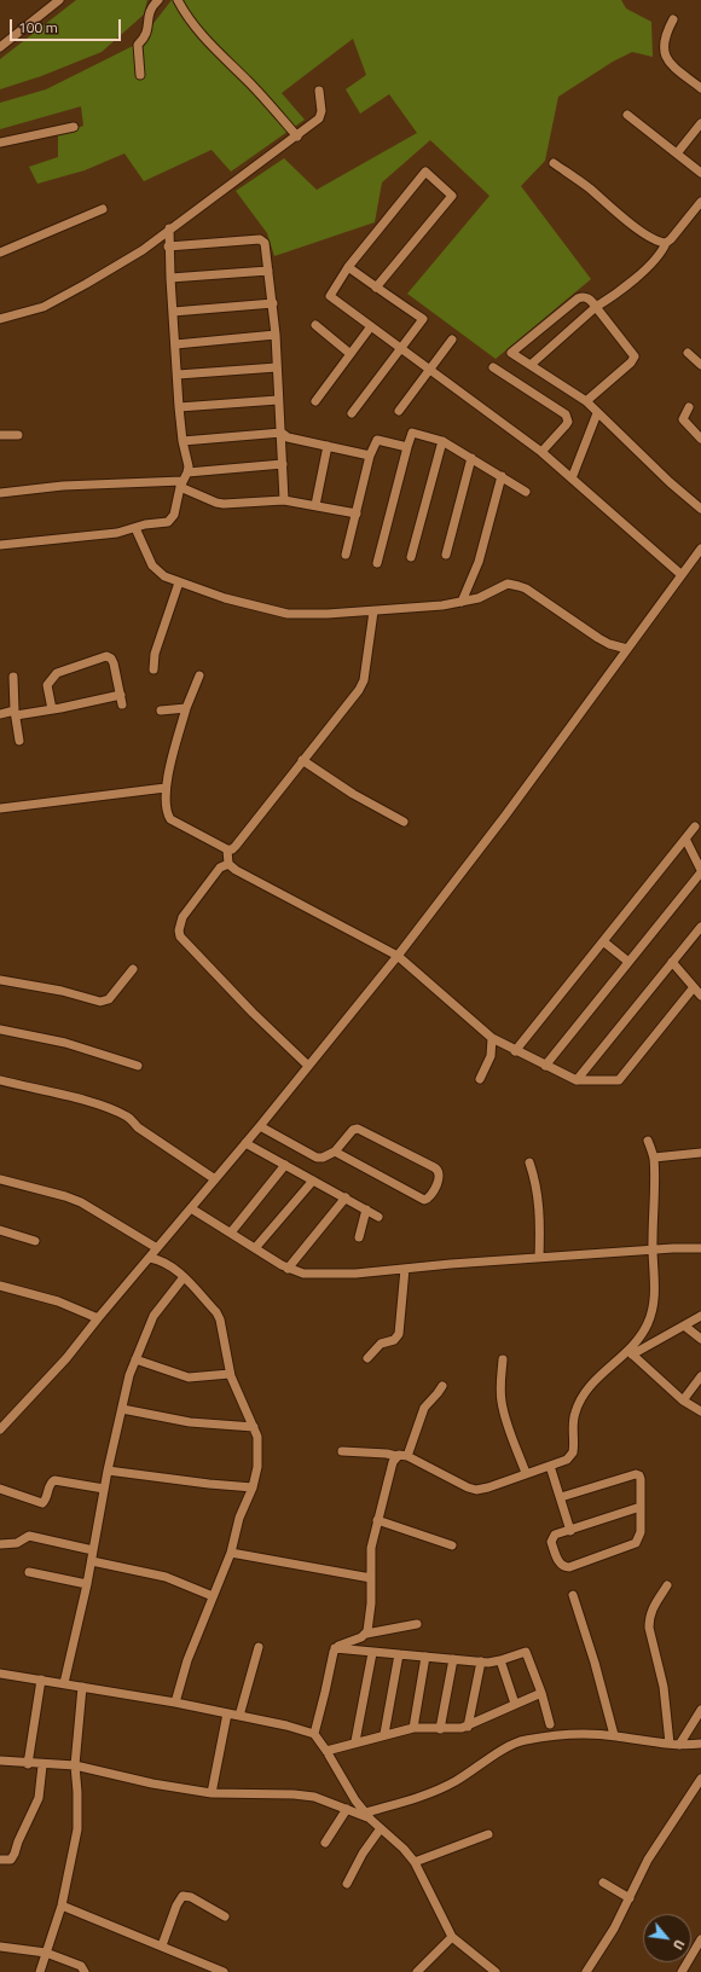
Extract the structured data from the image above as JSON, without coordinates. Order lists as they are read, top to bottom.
{
  "scale_bar": "100 m",
  "north": "bottom right"
}
